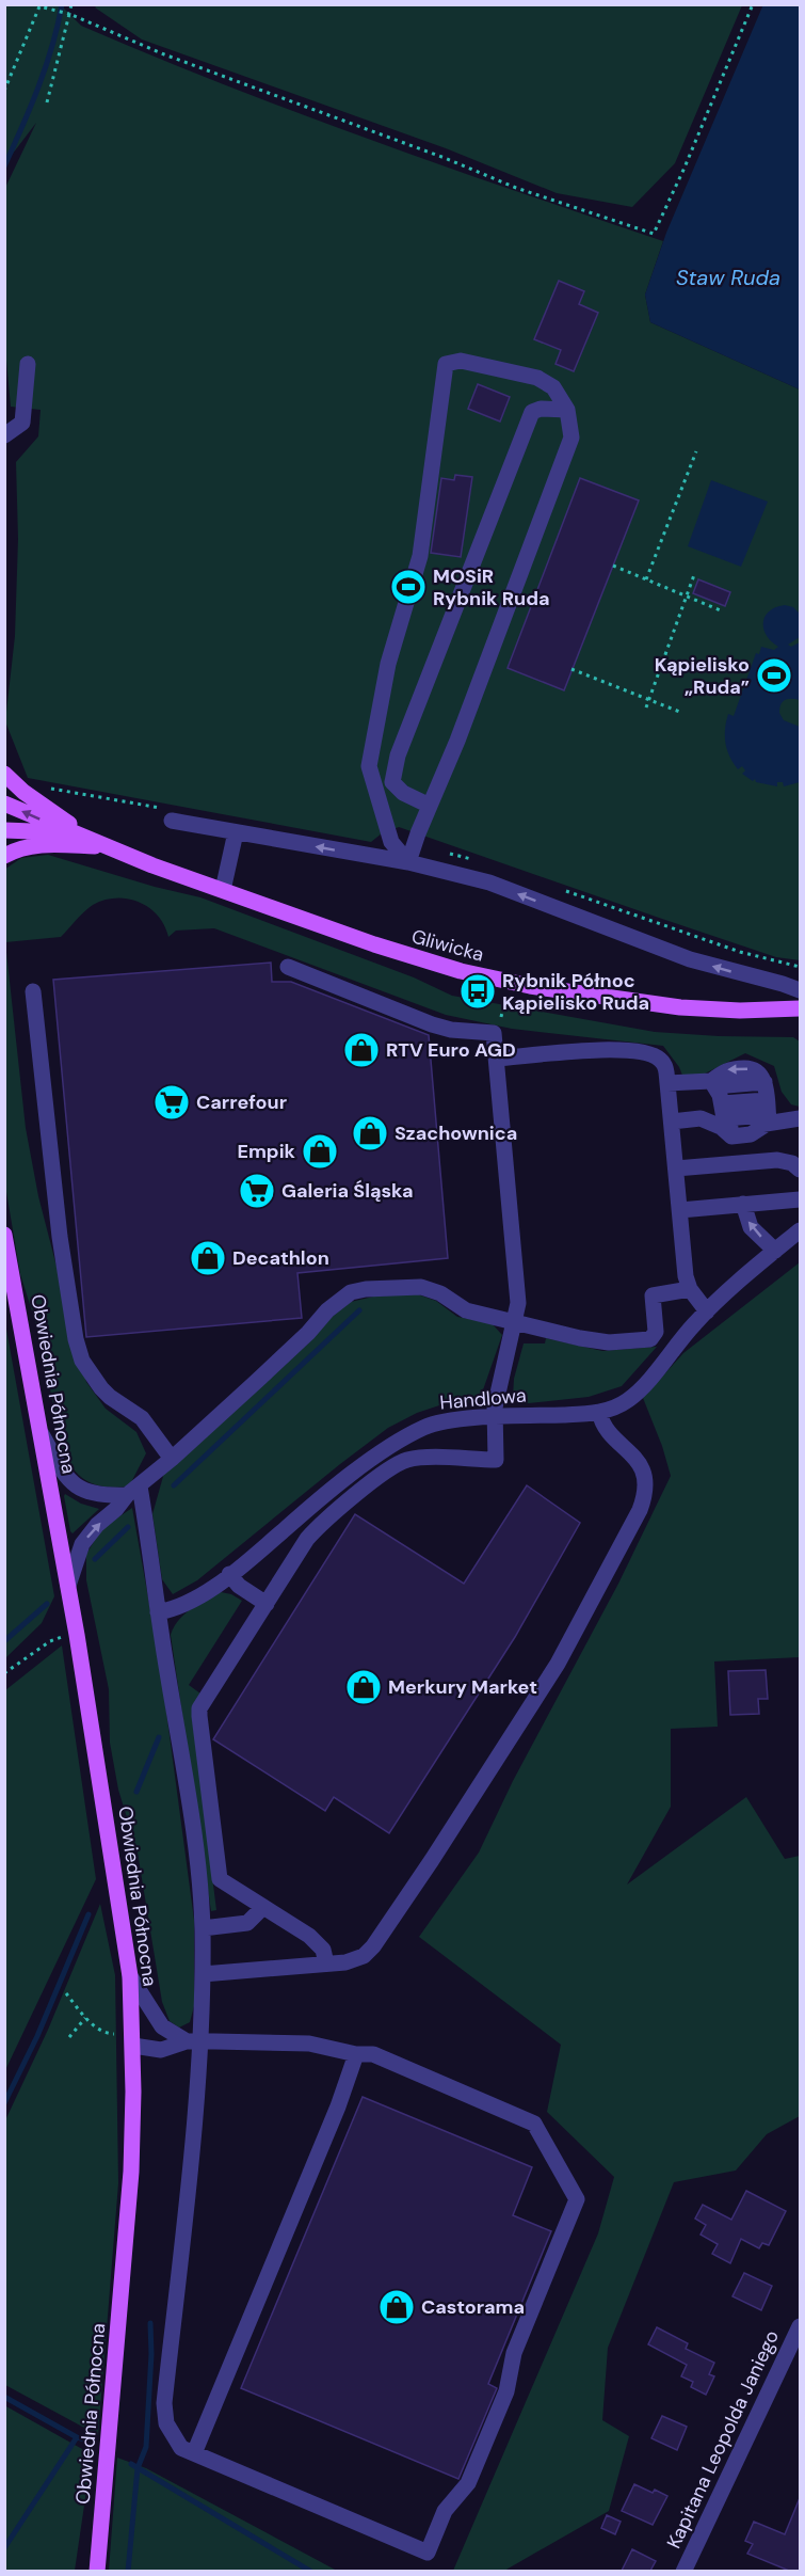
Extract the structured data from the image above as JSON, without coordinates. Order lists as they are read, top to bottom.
{
  "streets": {
    "main road": ["Gliwicka", "Obwiednia Północna"],
    "street": ["Handlowa", "Kapitana Leopolda Janiego"]
  },
  "water": ["Staw Ruda"],
  "places": {
    "sports": ["MOSiR Rybnik Ruda", "Kąpielisko „Ruda”"],
    "bus stop": ["Rybnik Północ Kąpielisko Ruda"],
    "shop": [
      "RTV Euro AGD",
      "Szachownica",
      "Empik",
      "Decathlon",
      "Merkury Market",
      "Castorama"
    ],
    "supermarket": ["Carrefour", "Galeria Śląska"]
  }
}
